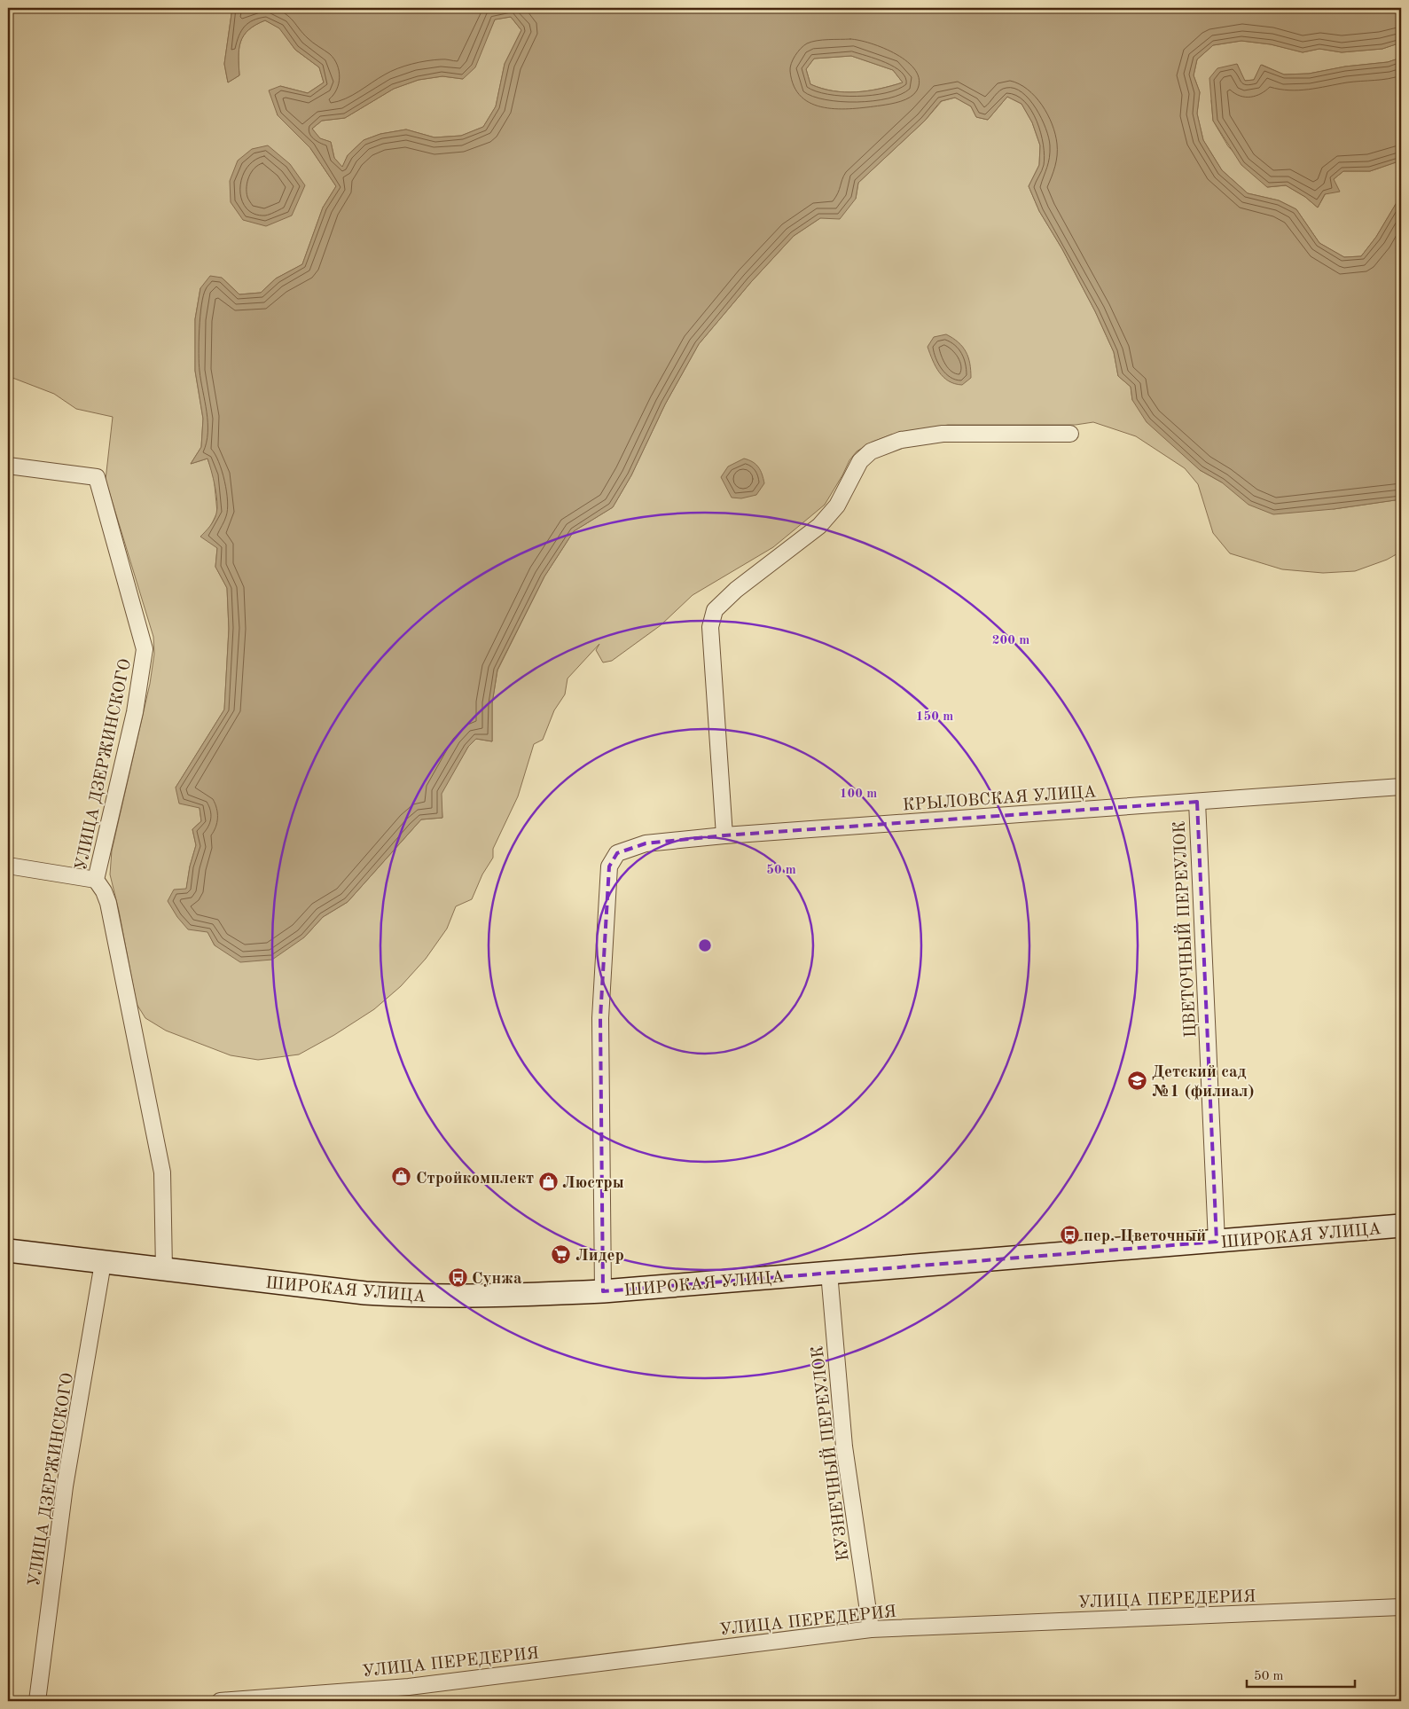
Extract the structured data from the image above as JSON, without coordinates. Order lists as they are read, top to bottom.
{
  "streets": {
    "street": [
      "УЛИЦА ДЗЕРЖИНСКОГО",
      "КРЫЛОВСКАЯ УЛИЦА",
      "ЦВЕТОЧНЫЙ ПЕРЕУЛОК",
      "ШИРОКАЯ УЛИЦА",
      "КУЗНЕЧНЫЙ ПЕРЕУЛОК",
      "УЛИЦА ПЕРЕДЕРИЯ"
    ]
  },
  "crossings": [
    ["УЛИЦА ДЗЕРЖИНСКОГО", "ШИРОКАЯ УЛИЦА"],
    ["КРЫЛОВСКАЯ УЛИЦА", "ЦВЕТОЧНЫЙ ПЕРЕУЛОК"],
    ["КРЫЛОВСКАЯ УЛИЦА", "ШИРОКАЯ УЛИЦА"],
    ["ЦВЕТОЧНЫЙ ПЕРЕУЛОК", "ШИРОКАЯ УЛИЦА"],
    ["ШИРОКАЯ УЛИЦА", "КУЗНЕЧНЫЙ ПЕРЕУЛОК"],
    ["КУЗНЕЧНЫЙ ПЕРЕУЛОК", "УЛИЦА ПЕРЕДЕРИЯ"]
  ],
  "places": {
    "school or university": ["Детский сад №1 (филиал)"],
    "shop": ["Стройкомплект", "Люстры"],
    "bus stop": ["пер. Цветочный", "Сунжа"],
    "supermarket": ["Лидер"]
  },
  "scale_bar": "50 m",
  "rings": [
    "200 m",
    "150 m",
    "100 m",
    "50 m"
  ]
}
